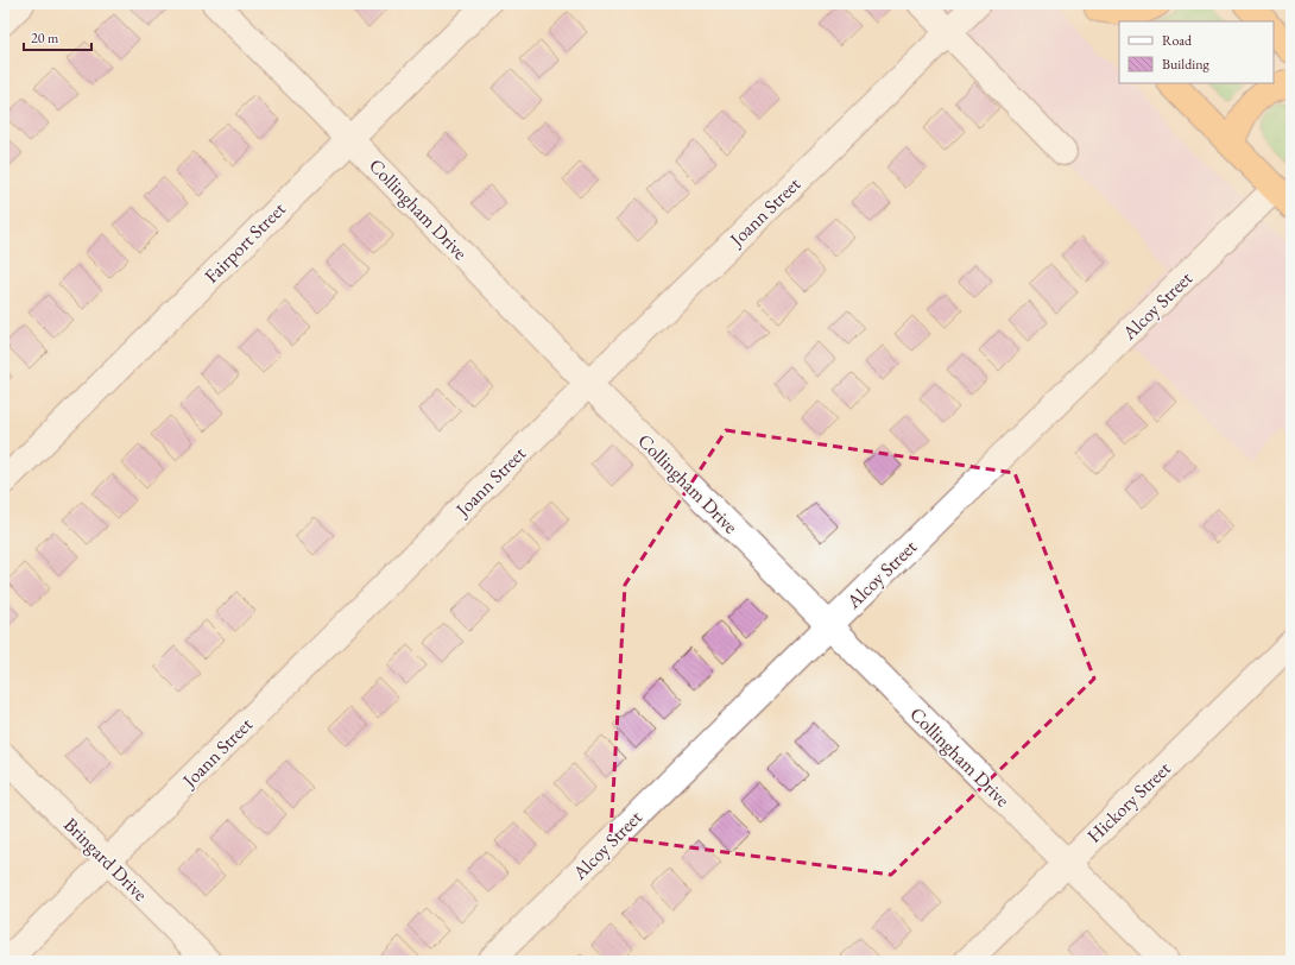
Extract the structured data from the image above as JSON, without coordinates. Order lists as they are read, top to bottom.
{
  "streets": {
    "street": [
      "Collingham Drive",
      "Joann Street",
      "Fairport Street",
      "Alcoy Street",
      "Hickory Street",
      "Bringard Drive"
    ]
  },
  "crossings": [
    ["Collingham Drive", "Joann Street"],
    ["Collingham Drive", "Fairport Street"],
    ["Collingham Drive", "Alcoy Street"],
    ["Collingham Drive", "Hickory Street"],
    ["Joann Street", "Bringard Drive"]
  ],
  "legend": ["Road", "Building"],
  "scale_bar": "20 m"
}
